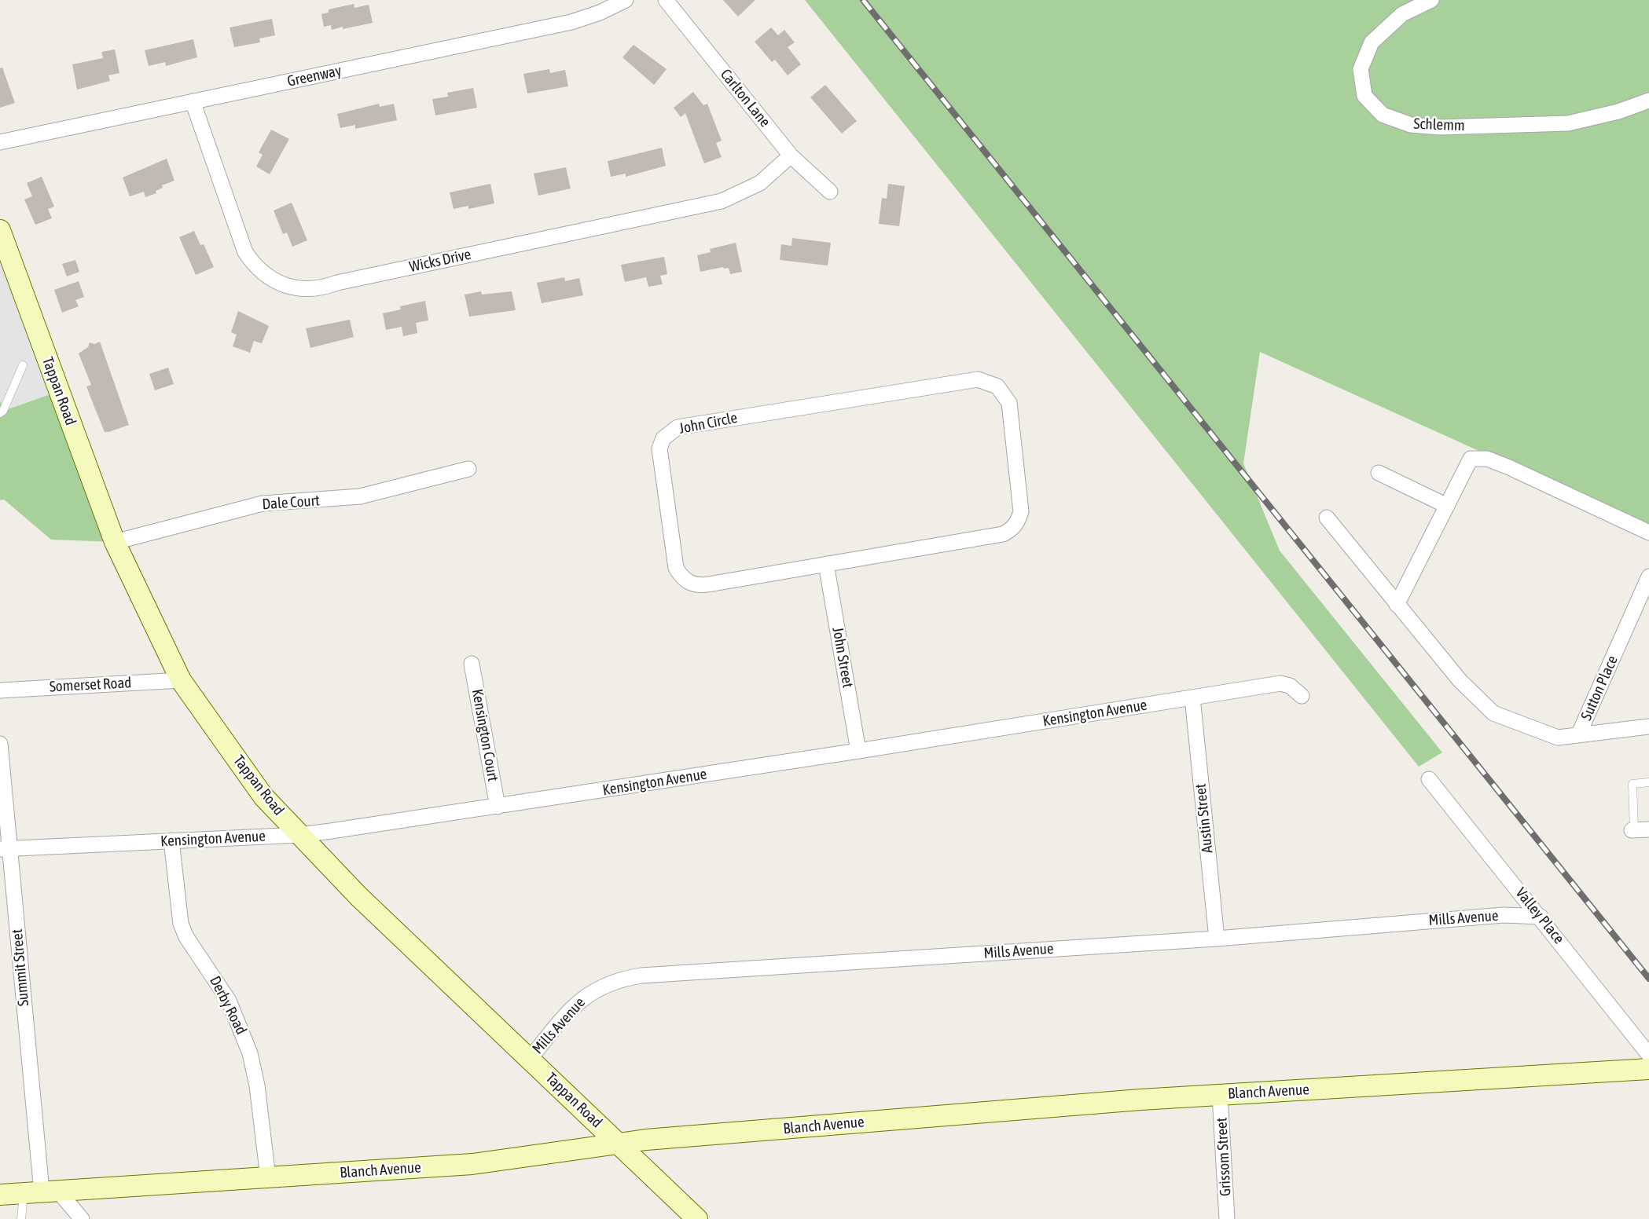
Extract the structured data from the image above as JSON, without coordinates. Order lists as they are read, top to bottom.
{
  "streets": {
    "main road": ["Tappan Road", "Blanch Avenue"],
    "street": [
      "Greenway",
      "Carlton Lane",
      "Schlemm",
      "Wicks Drive",
      "John Circle",
      "Dale Court",
      "John Street",
      "Somerset Road",
      "Sutton Place",
      "Kensington Avenue",
      "Kensington Court",
      "Austin Street",
      "Valley Place",
      "Mills Avenue",
      "Summit Street",
      "Derby Road",
      "Grissom Street"
    ]
  },
  "crossings": [
    ["Greenway", "Wicks Drive"],
    ["Carlton Lane", "Wicks Drive"],
    ["Tappan Road", "Dale Court"],
    ["Tappan Road", "Somerset Road"],
    ["Tappan Road", "Kensington Avenue"],
    ["Tappan Road", "Mills Avenue"],
    ["Tappan Road", "Blanch Avenue"],
    ["John Circle", "John Street"],
    ["John Street", "Kensington Avenue"],
    ["Kensington Avenue", "Kensington Court"],
    ["Kensington Avenue", "Austin Street"],
    ["Kensington Avenue", "Summit Street"],
    ["Kensington Avenue", "Derby Road"],
    ["Austin Street", "Mills Avenue"],
    ["Valley Place", "Mills Avenue"],
    ["Summit Street", "Blanch Avenue"],
    ["Derby Road", "Blanch Avenue"],
    ["Blanch Avenue", "Grissom Street"]
  ]
}
